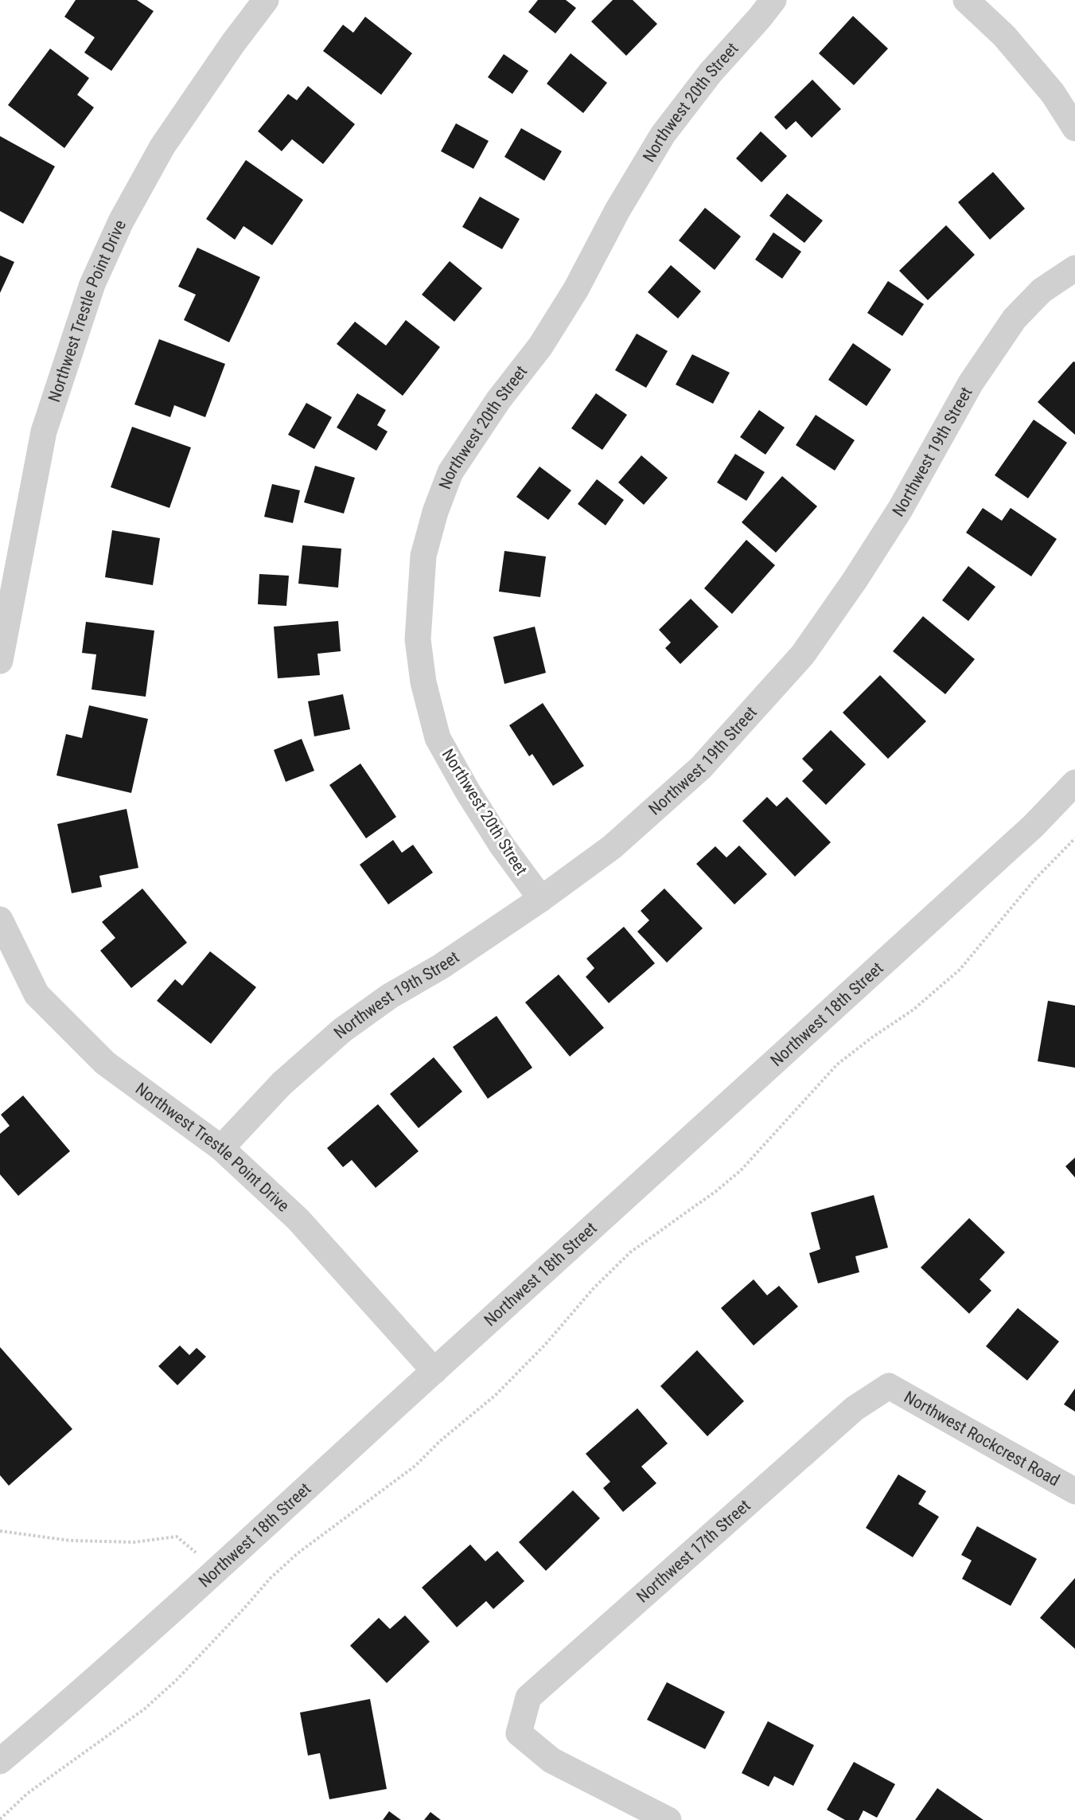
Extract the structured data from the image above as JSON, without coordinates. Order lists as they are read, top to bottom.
{
  "streets": {
    "street": [
      "Northwest 20th Street",
      "Northwest Trestle Point Drive",
      "Northwest 19th Street",
      "Northwest 18th Street",
      "Northwest Rockcrest Road",
      "Northwest 17th Street"
    ]
  },
  "crossings": [
    ["Northwest 20th Street", "Northwest 19th Street"],
    ["Northwest Trestle Point Drive", "Northwest 19th Street"],
    ["Northwest Trestle Point Drive", "Northwest 18th Street"],
    ["Northwest Rockcrest Road", "Northwest 17th Street"]
  ]
}
